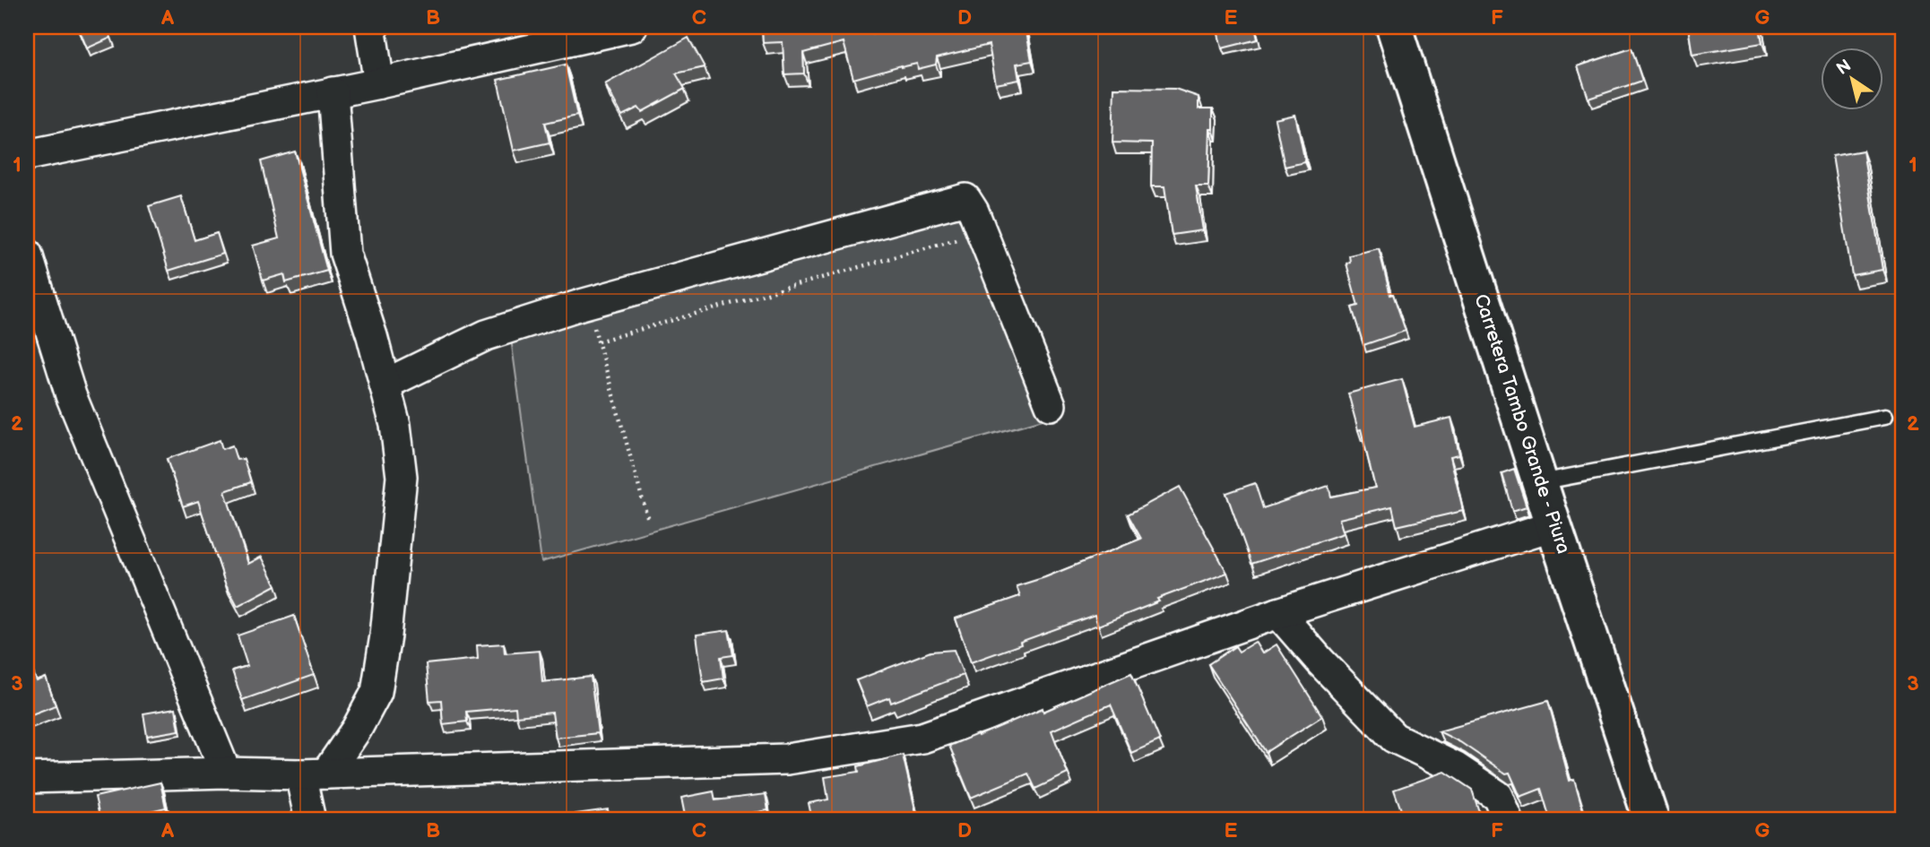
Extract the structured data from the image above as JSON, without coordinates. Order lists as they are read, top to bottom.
{
  "streets": {
    "main road": ["Carretera Tambo Grande - Piura"]
  },
  "north": "top left",
  "grid": {
    "columns": [
      "A",
      "B",
      "C",
      "D",
      "E",
      "F",
      "G"
    ],
    "rows": ["1", "2", "3"]
  }
}
